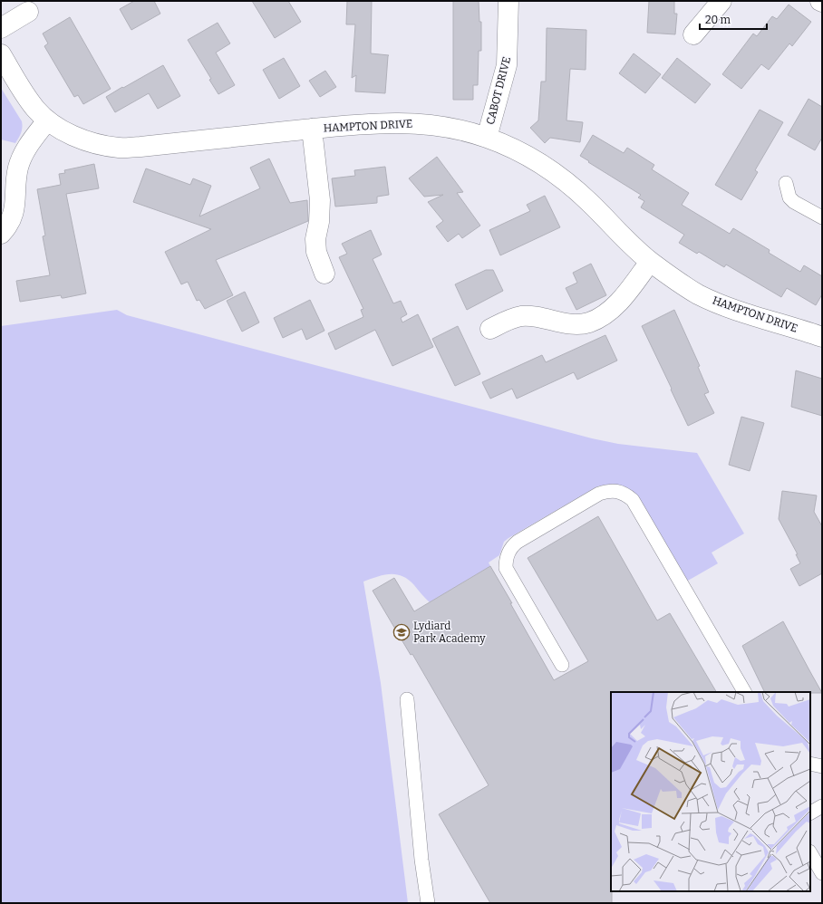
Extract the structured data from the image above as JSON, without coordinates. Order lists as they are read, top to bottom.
{
  "streets": {
    "street": ["CABOT DRIVE", "HAMPTON DRIVE"]
  },
  "crossings": [
    ["CABOT DRIVE", "HAMPTON DRIVE"]
  ],
  "places": {
    "school or university": ["Lydiard Park Academy"]
  },
  "scale_bar": "20 m"
}
